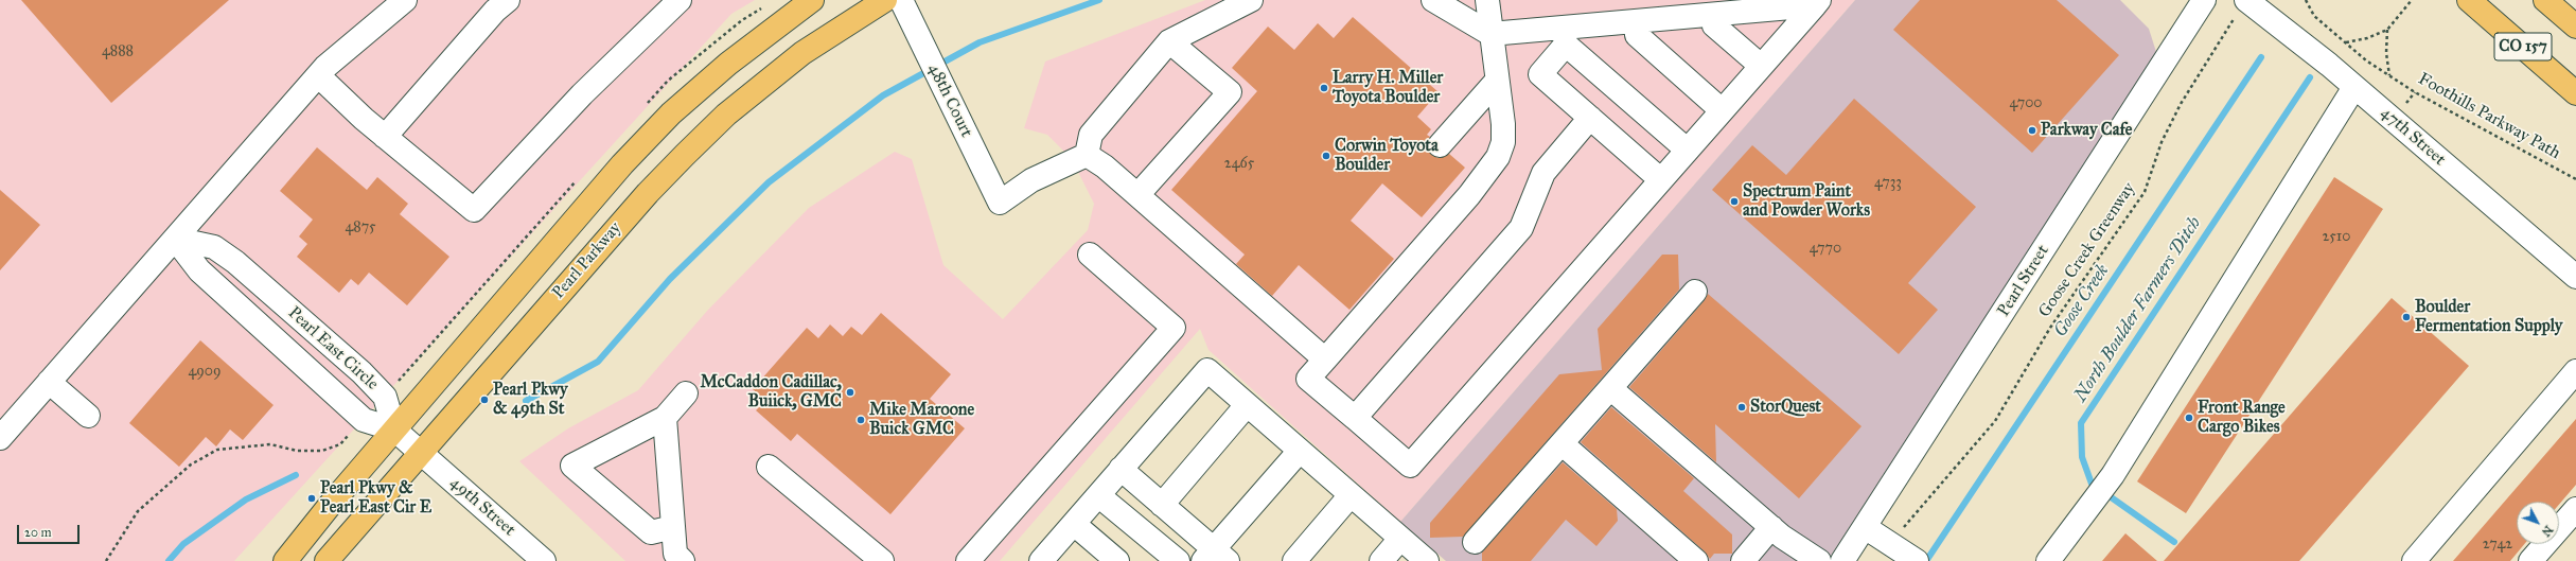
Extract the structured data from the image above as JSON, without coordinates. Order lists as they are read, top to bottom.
{
  "streets": {
    "main road": ["CO 157", "Pearl Parkway"],
    "street": [
      "48th Court",
      "47th Street",
      "Pearl Street",
      "Pearl East Circle",
      "49th Street"
    ],
    "path": ["Foothills Parkway Path", "Goose Creek Greenway"]
  },
  "crossings": [
    ["47th Street", "Goose Creek Greenway"],
    ["Pearl Parkway", "49th Street"],
    ["Pearl East Circle", "49th Street"]
  ],
  "water": ["Goose Creek", "North Boulder Farmers Ditch"],
  "places": [
    "Larry H. Miller Toyota Boulder",
    "Parkway Cafe",
    "Corwin Toyota Boulder",
    "Spectrum Paint and Powder Works",
    "Boulder Fermentation Supply",
    "McCaddon Cadillac, Buiick, GMC",
    "Pearl Pkwy & 49th St",
    "StorQuest",
    "Front Range Cargo Bikes",
    "Mike Maroone Buick GMC",
    "Pearl Pkwy & Pearl East Cir E"
  ],
  "house_numbers": [
    "4888",
    "4700",
    "2465",
    "4733",
    "4875",
    "2510",
    "4770",
    "4909",
    "2742"
  ],
  "scale_bar": "20 m",
  "north": "bottom right"
}
